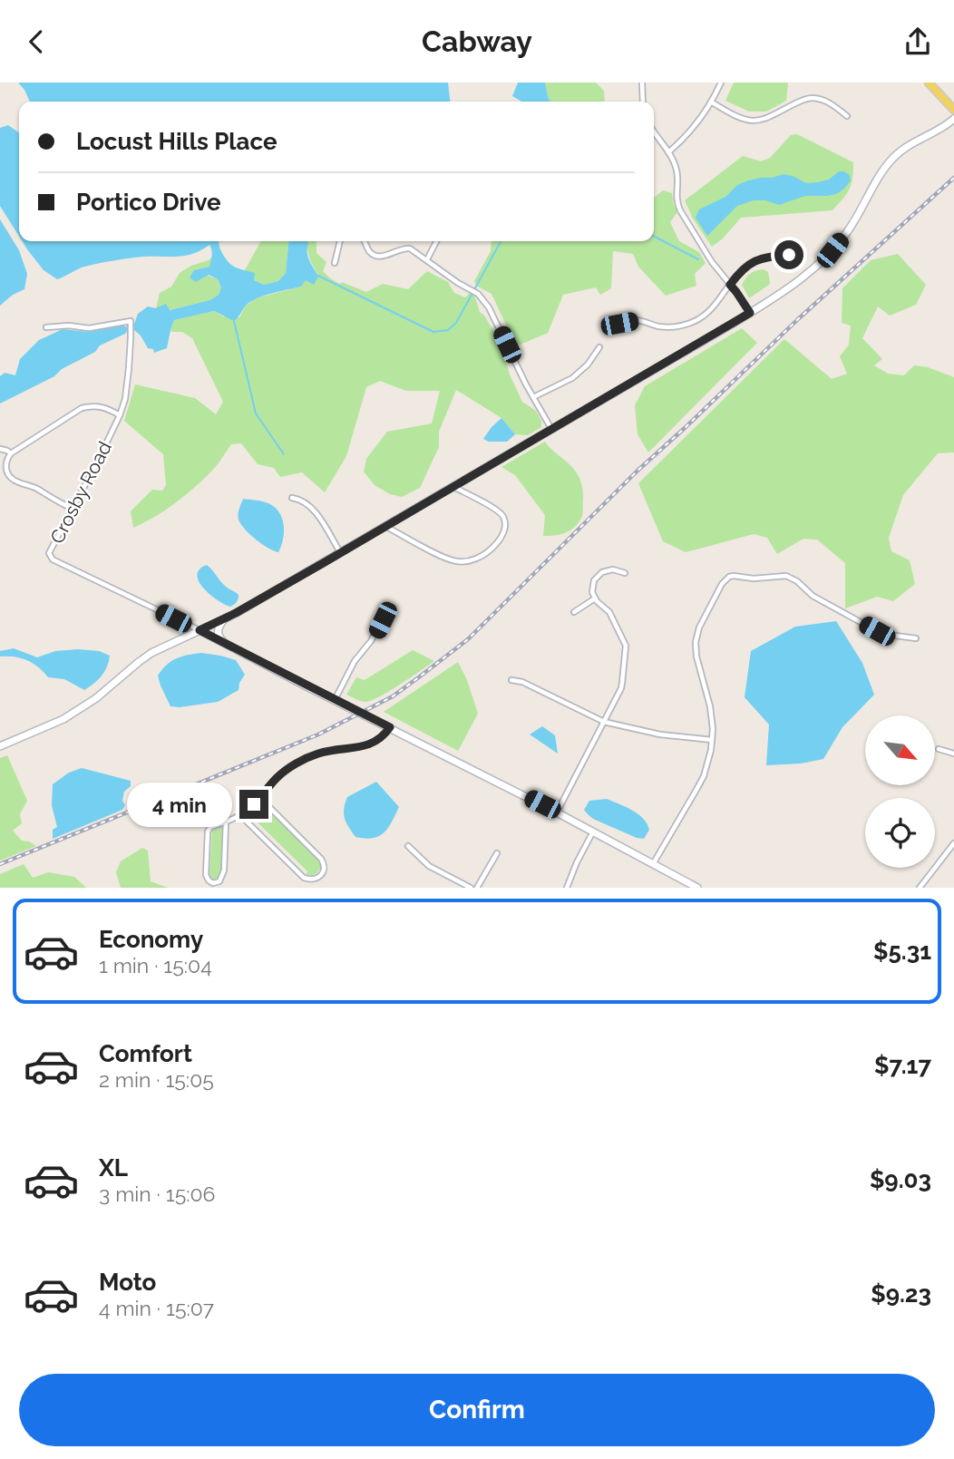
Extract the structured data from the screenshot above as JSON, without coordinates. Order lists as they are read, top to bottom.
{
  "streets": {
    "main road": ["Crosby Road"]
  },
  "north": "bottom right",
  "page": {
    "header": "Cabway",
    "banner": ["Locust Hills Place", "Portico Drive"],
    "bubble": "4 min",
    "list": [
      {
        "name": "Economy",
        "note": "1 min · 15:04",
        "value": "$5.31"
      },
      {
        "name": "Comfort",
        "note": "2 min · 15:05",
        "value": "$7.17"
      },
      {
        "name": "XL",
        "note": "3 min · 15:06",
        "value": "$9.03"
      },
      {
        "name": "Moto",
        "note": "4 min · 15:07",
        "value": "$9.23"
      }
    ],
    "buttons": "Confirm"
  }
}
